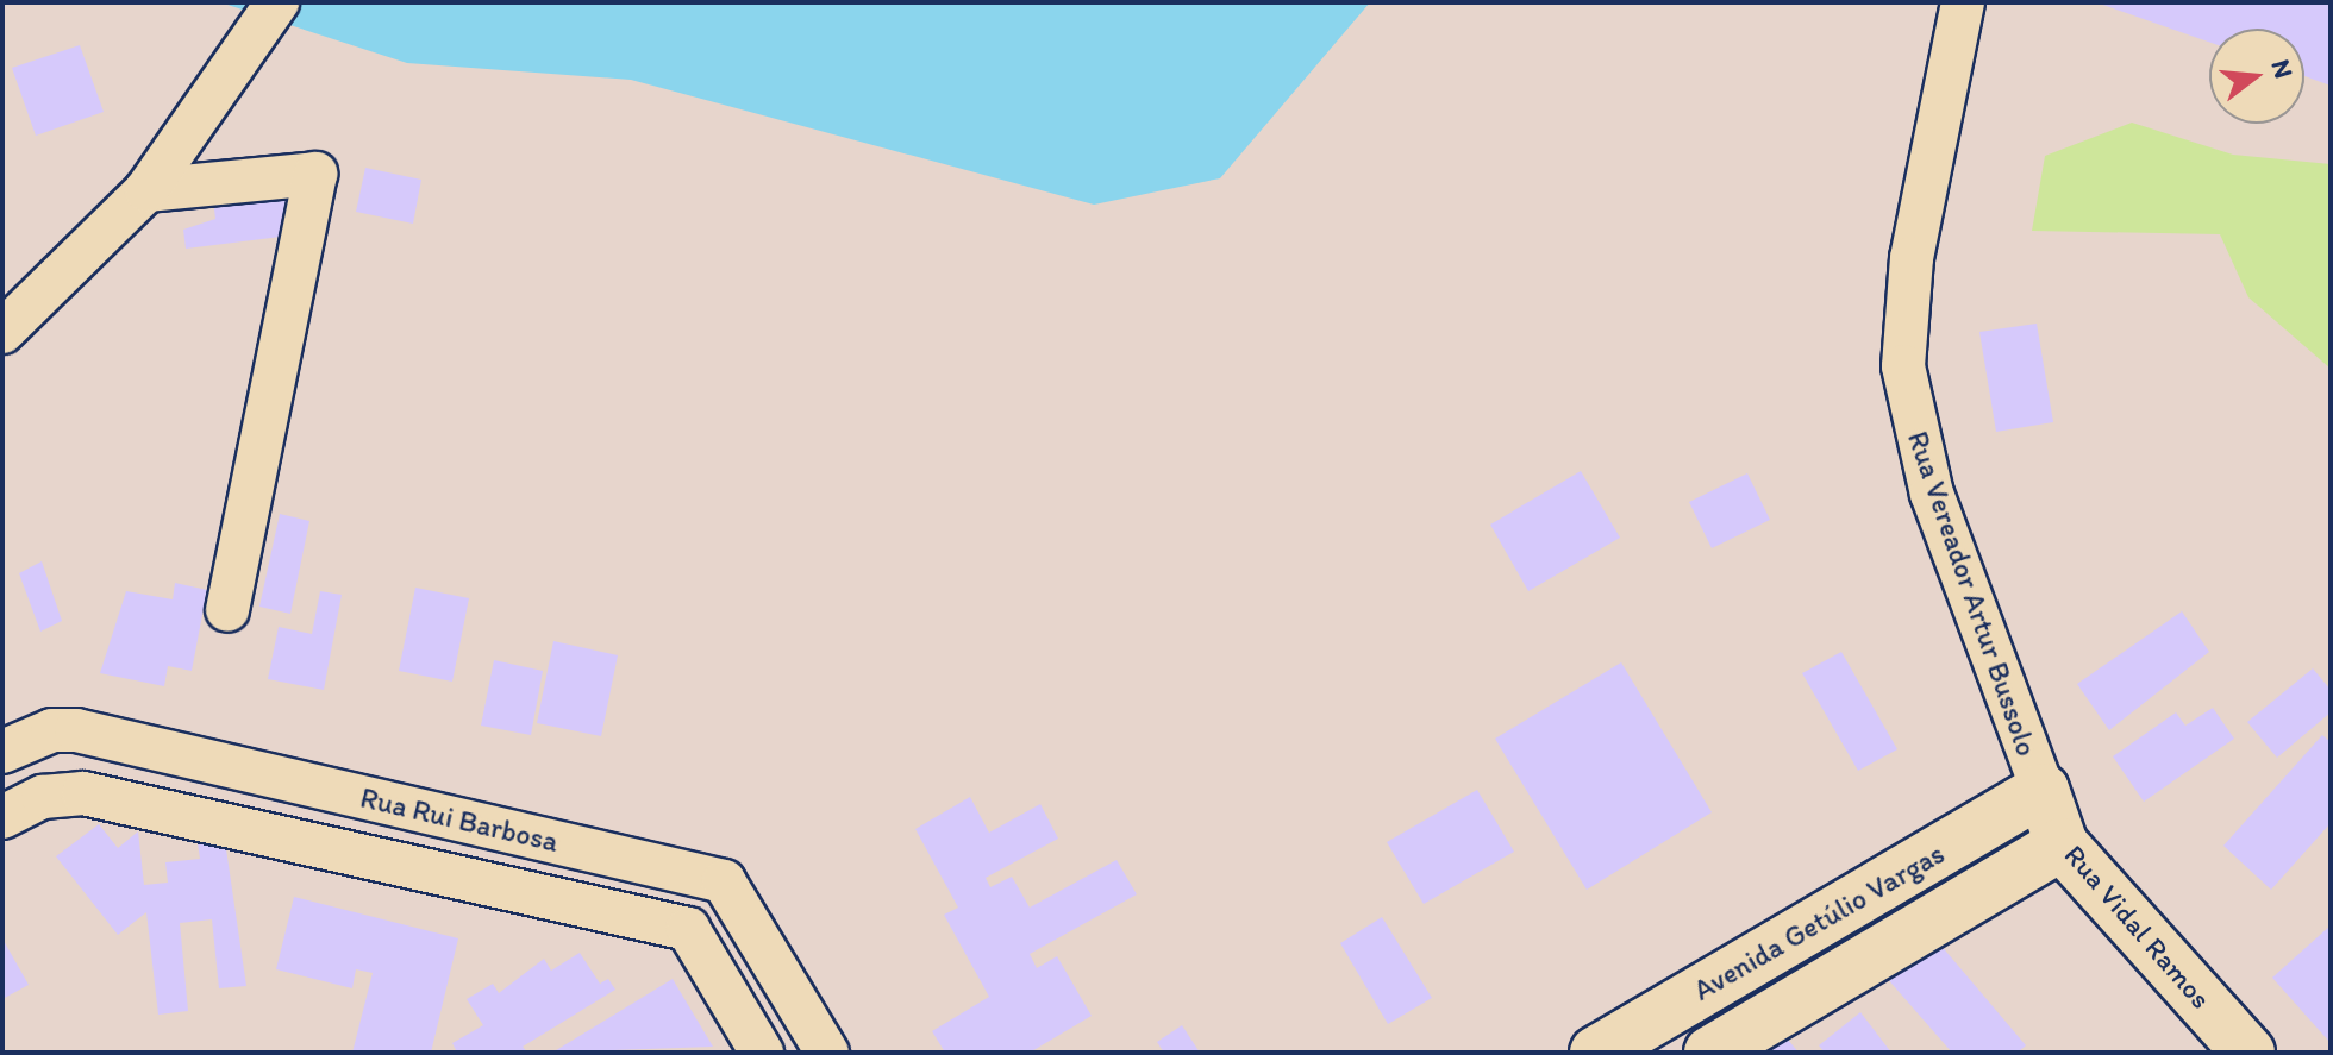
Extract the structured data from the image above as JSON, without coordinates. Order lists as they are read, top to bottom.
{
  "streets": {
    "street": [
      "Rua Vereador Artur Bussolo",
      "Rua Rui Barbosa",
      "Avenida Getúlio Vargas",
      "Rua Vidal Ramos"
    ]
  },
  "crossings": [
    ["Rua Vereador Artur Bussolo", "Avenida Getúlio Vargas"],
    ["Rua Vereador Artur Bussolo", "Rua Vidal Ramos"],
    ["Avenida Getúlio Vargas", "Rua Vidal Ramos"]
  ],
  "north": "right"
}
